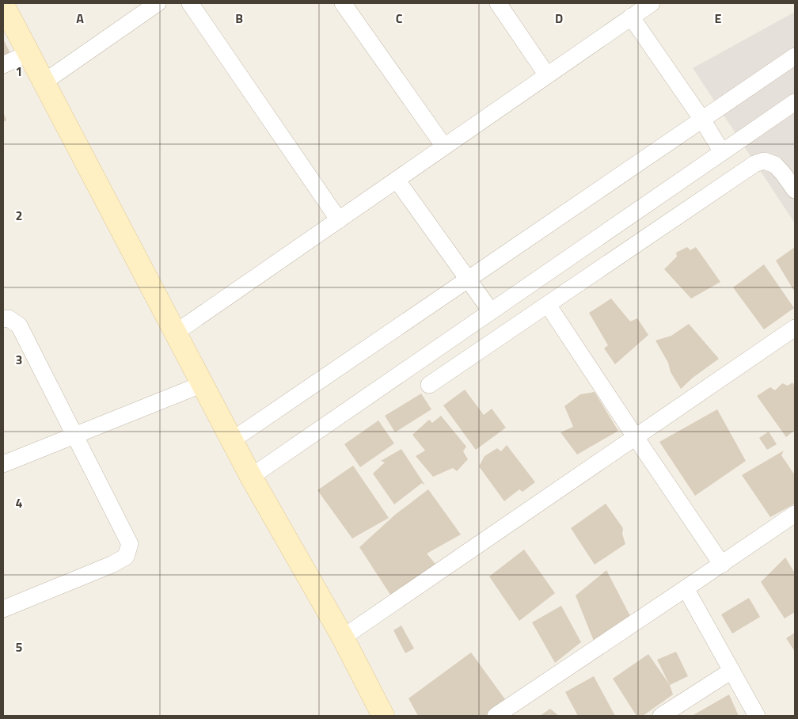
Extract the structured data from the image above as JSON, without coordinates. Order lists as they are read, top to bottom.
{
  "grid": {
    "columns": [
      "A",
      "B",
      "C",
      "D",
      "E"
    ],
    "rows": [
      "1",
      "2",
      "3",
      "4",
      "5"
    ]
  }
}
